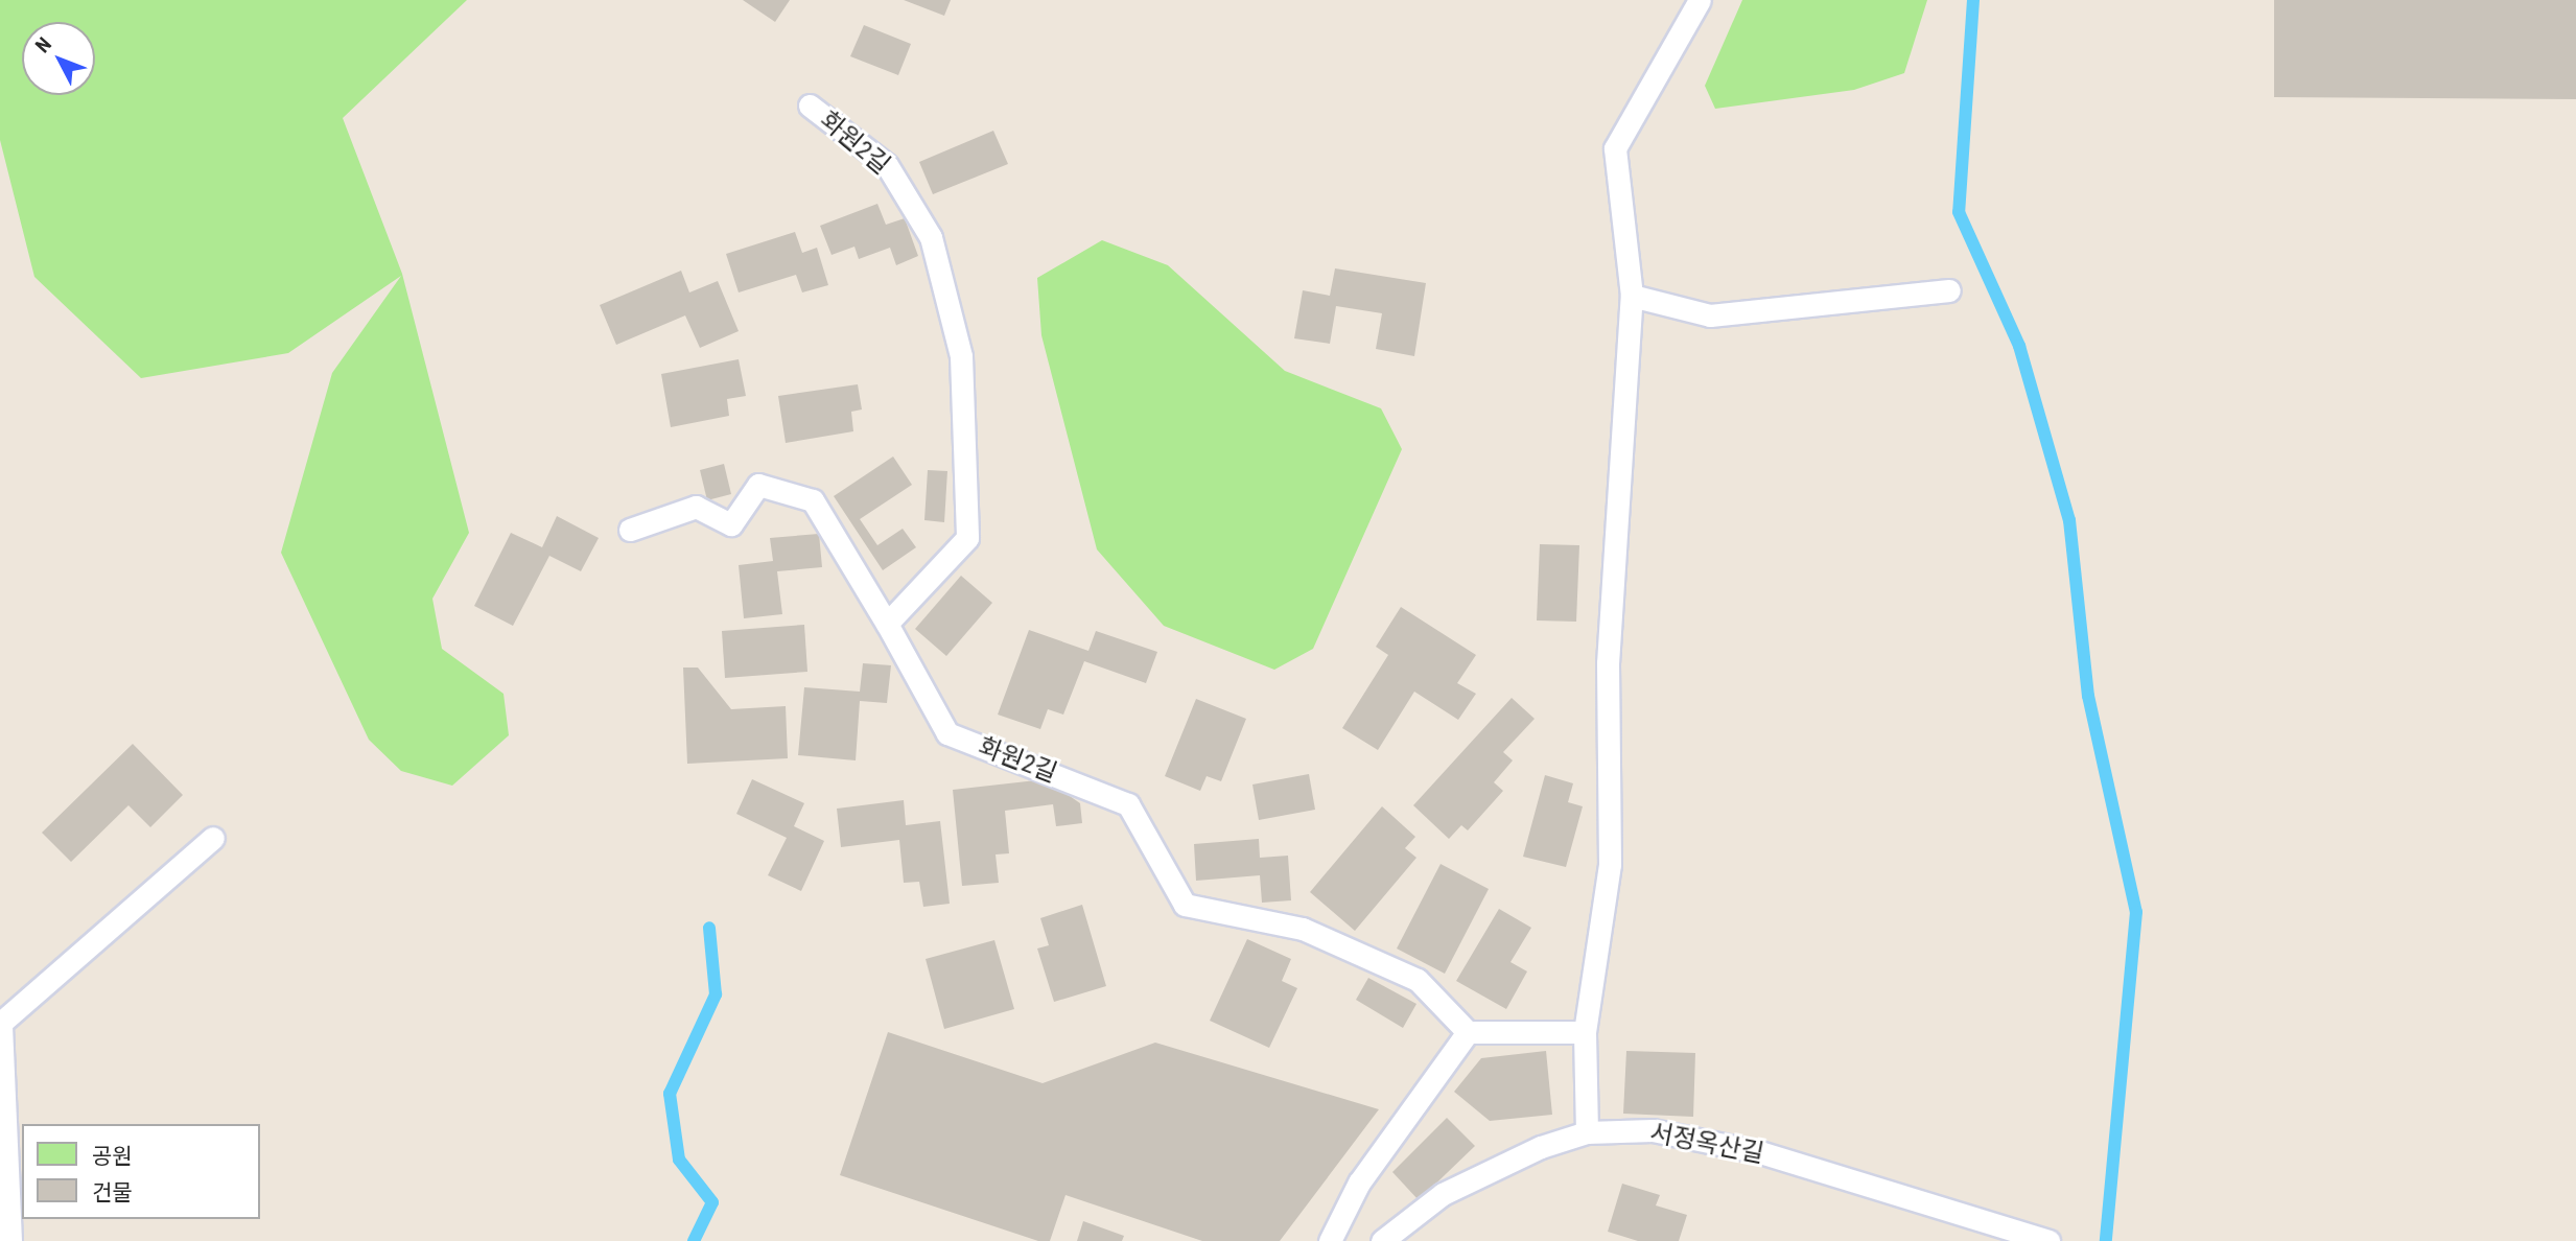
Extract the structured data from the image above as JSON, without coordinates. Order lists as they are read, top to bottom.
{
  "streets": {
    "lane": ["화원2길", "서정옥산길"]
  },
  "legend": ["공원", "건물"],
  "north": "top left"
}
